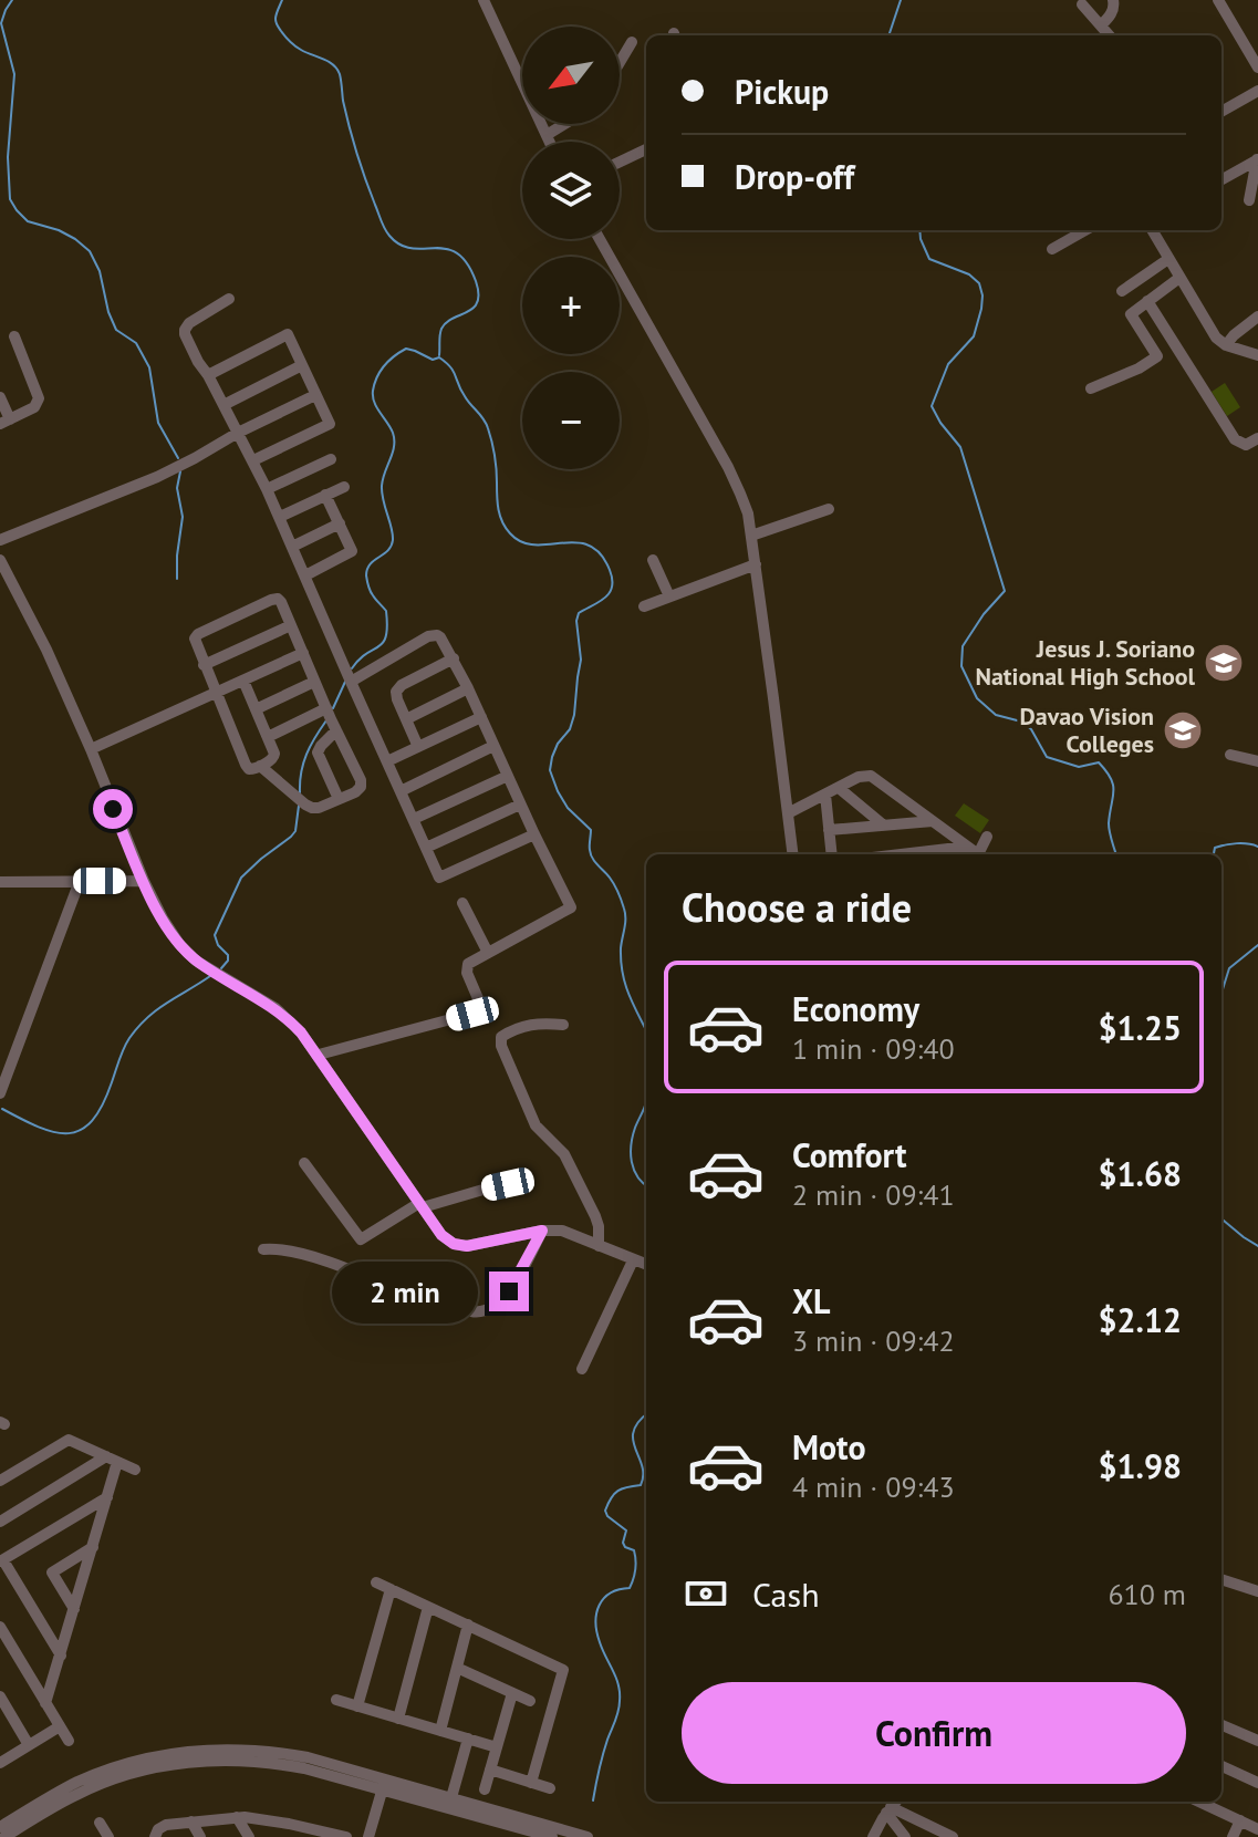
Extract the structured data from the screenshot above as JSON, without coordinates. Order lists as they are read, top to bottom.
{
  "places": {
    "school or university": ["Jesus J. Soriano National High School", "Davao Vision Colleges"]
  },
  "north": "bottom left",
  "page": {
    "map_buttons": ["+", "−"],
    "banner": ["Pickup", "Drop-off"],
    "heading": "Choose a ride",
    "list": [
      {
        "name": "Economy",
        "note": "1 min · 09:40",
        "value": "$1.25"
      },
      {
        "name": "Comfort",
        "note": "2 min · 09:41",
        "value": "$1.68"
      },
      {
        "name": "XL",
        "note": "3 min · 09:42",
        "value": "$2.12"
      },
      {
        "name": "Moto",
        "note": "4 min · 09:43",
        "value": "$1.98"
      }
    ],
    "bubble": "2 min",
    "pay": ["Cash", "610 m"],
    "buttons": "Confirm"
  }
}
